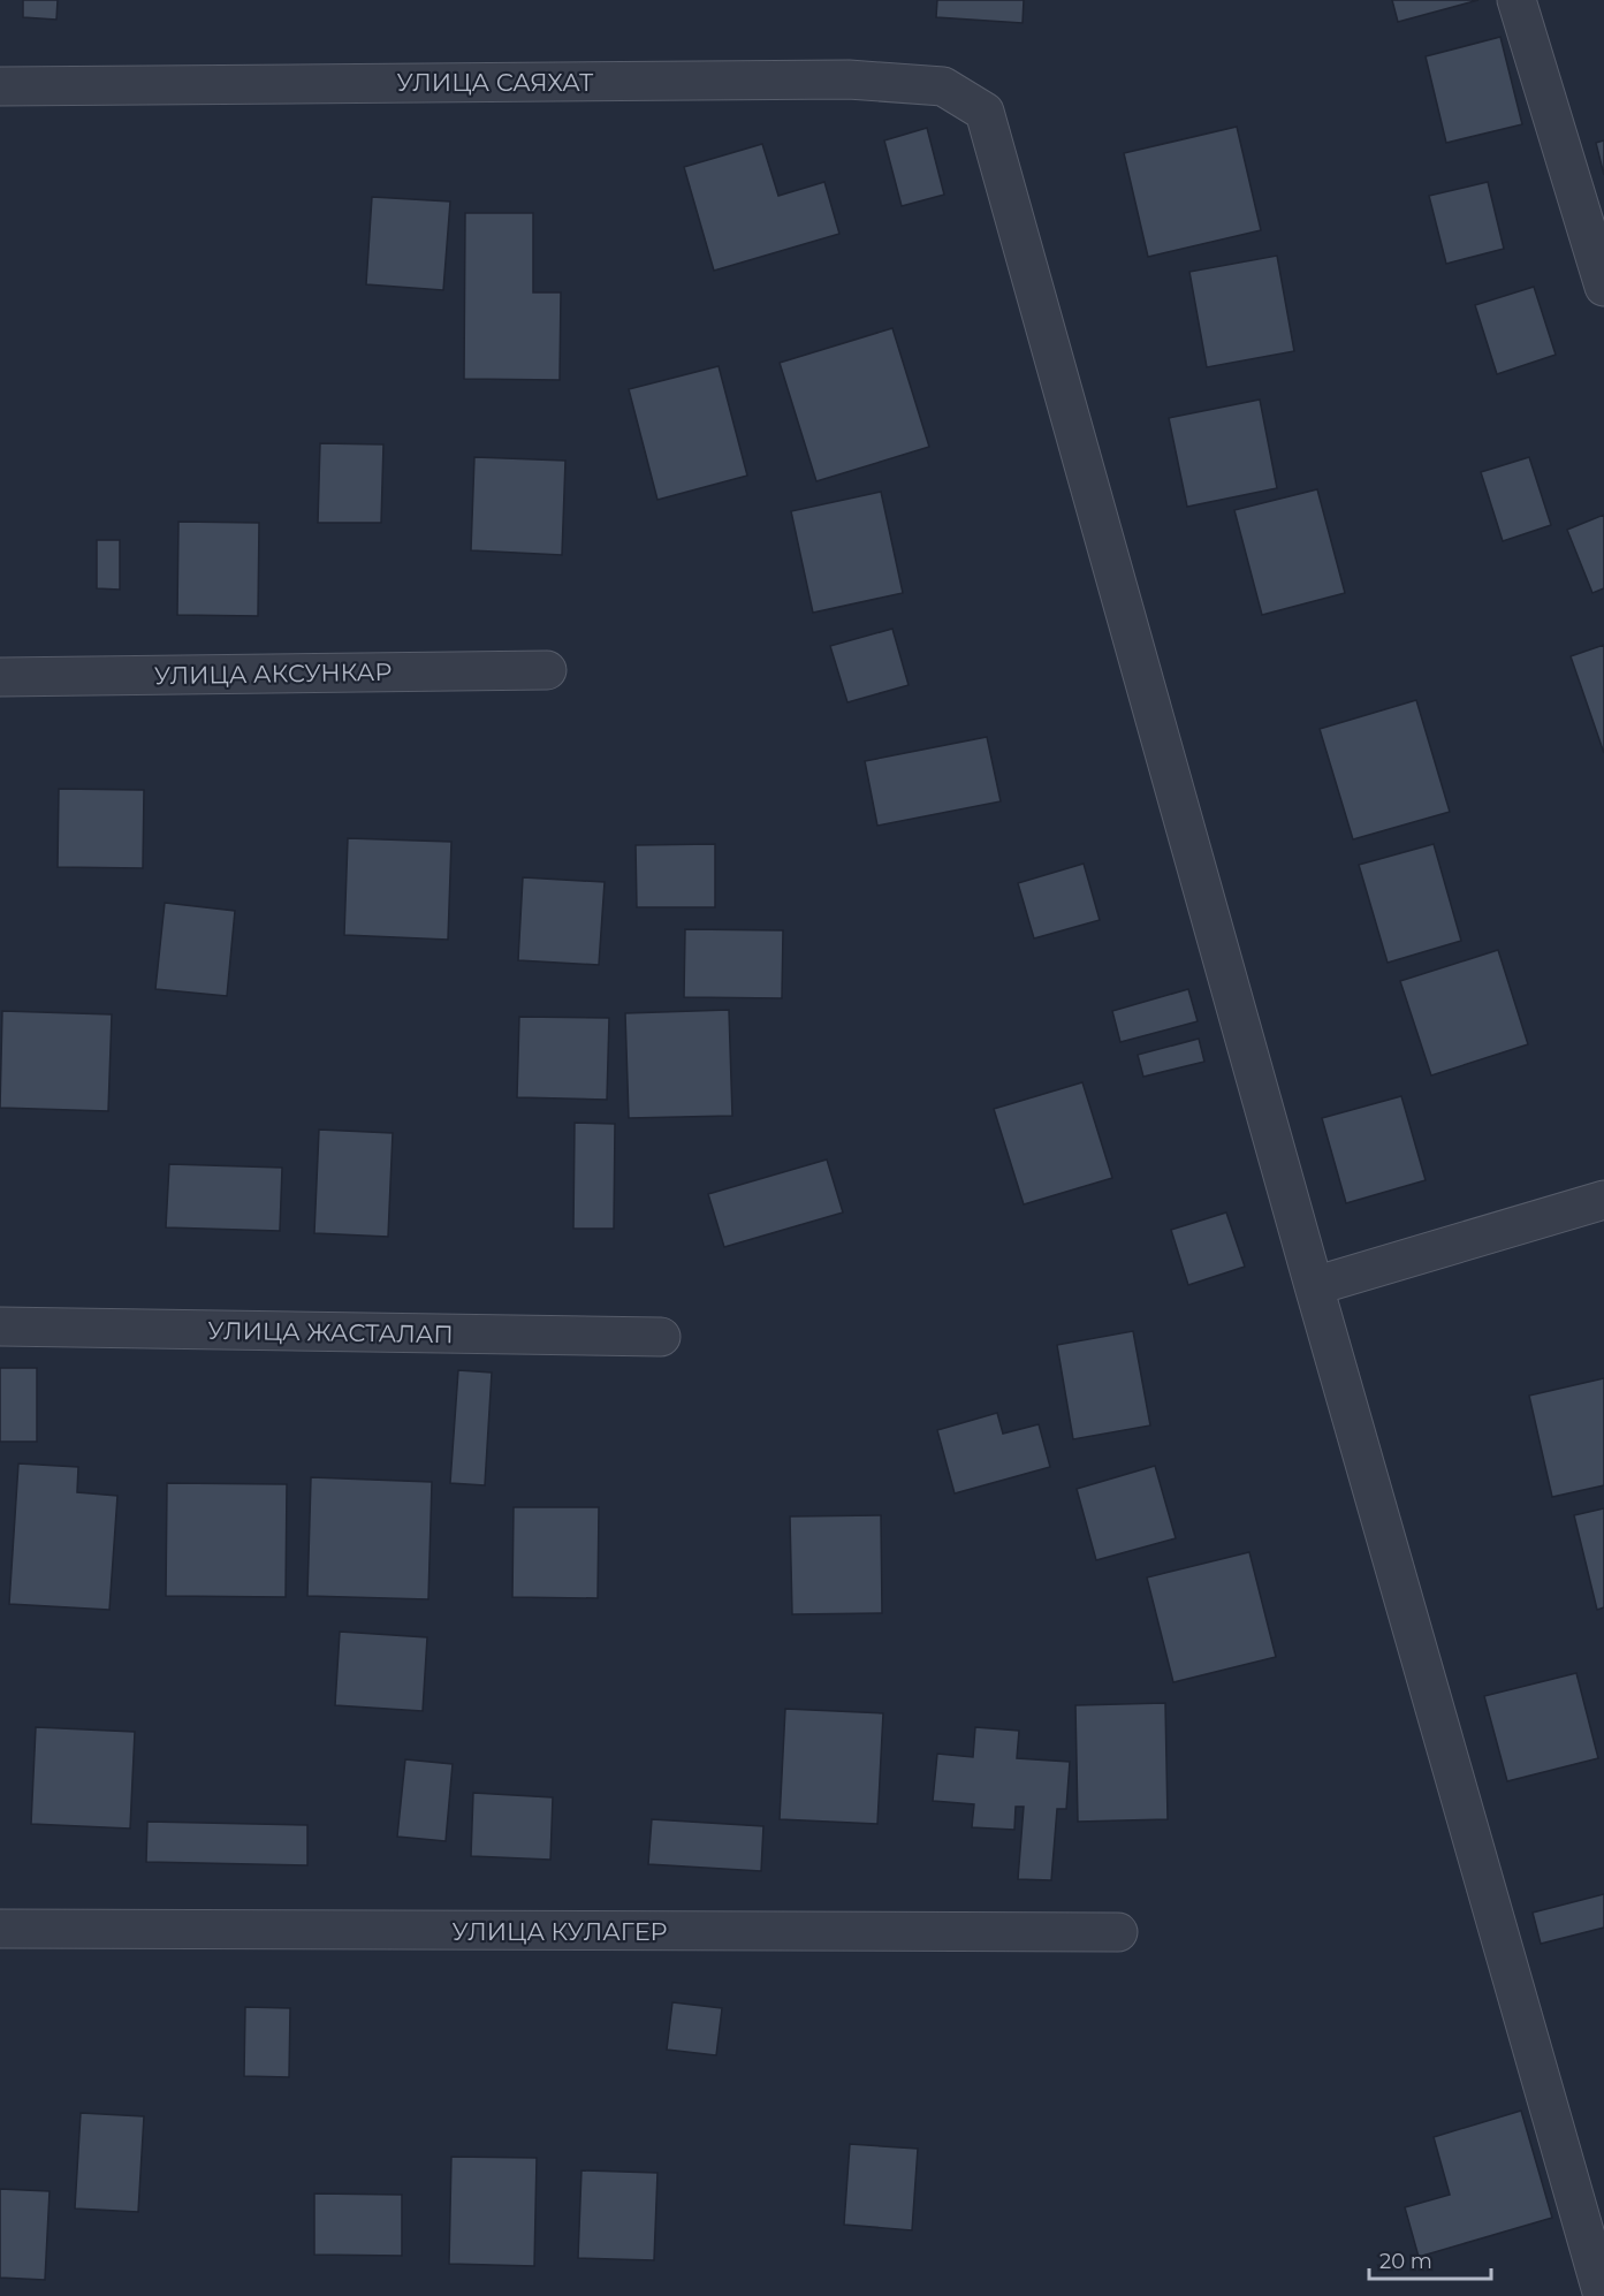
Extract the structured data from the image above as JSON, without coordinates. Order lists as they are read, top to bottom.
{
  "streets": {
    "street": [
      "УЛИЦА САЯХАТ",
      "УЛИЦА АКСУНКАР",
      "УЛИЦА ЖАСТАЛАП",
      "УЛИЦА КУЛАГЕР"
    ]
  },
  "scale_bar": "20 m"
}
